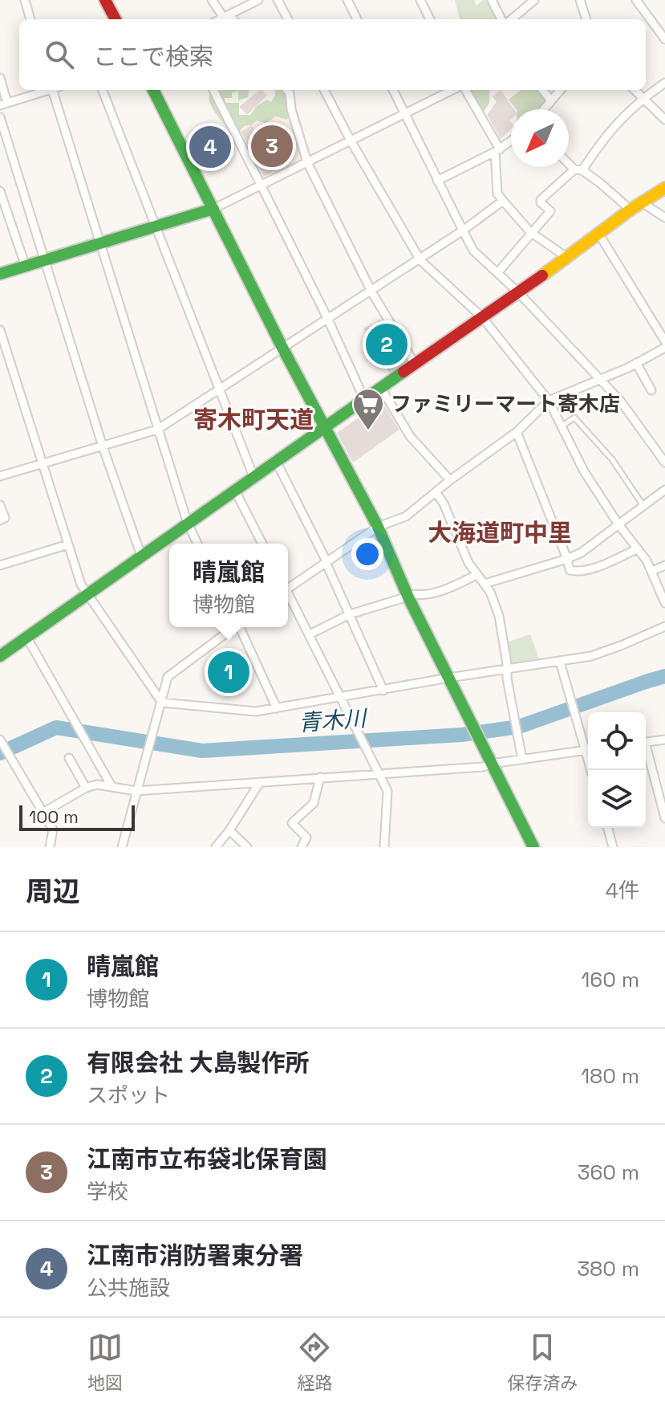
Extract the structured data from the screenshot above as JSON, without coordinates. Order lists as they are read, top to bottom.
{
  "districts": ["寄木町天道", "大海道町中里"],
  "water": ["青木川"],
  "places": {
    "supermarket": ["ファミリーマート寄木店"]
  },
  "scale_bar": "100 m",
  "north": "bottom left",
  "page": {
    "search": "ここで検索",
    "pins": [
      "3",
      "4",
      "2",
      "1"
    ],
    "popup": ["晴嵐館", "博物館"],
    "scale": "100 m",
    "heading": ["周辺", "4件"],
    "list": [
      {
        "mark": "1",
        "name": "晴嵐館",
        "note": "博物館",
        "value": "160 m"
      },
      {
        "mark": "2",
        "name": "有限会社 大島製作所",
        "note": "スポット",
        "value": "180 m"
      },
      {
        "mark": "3",
        "name": "江南市立布袋北保育園",
        "note": "学校",
        "value": "360 m"
      },
      {
        "mark": "4",
        "name": "江南市消防署東分署",
        "note": "公共施設",
        "value": "380 m"
      }
    ],
    "nav": ["地図", "経路", "保存済み"]
  }
}
